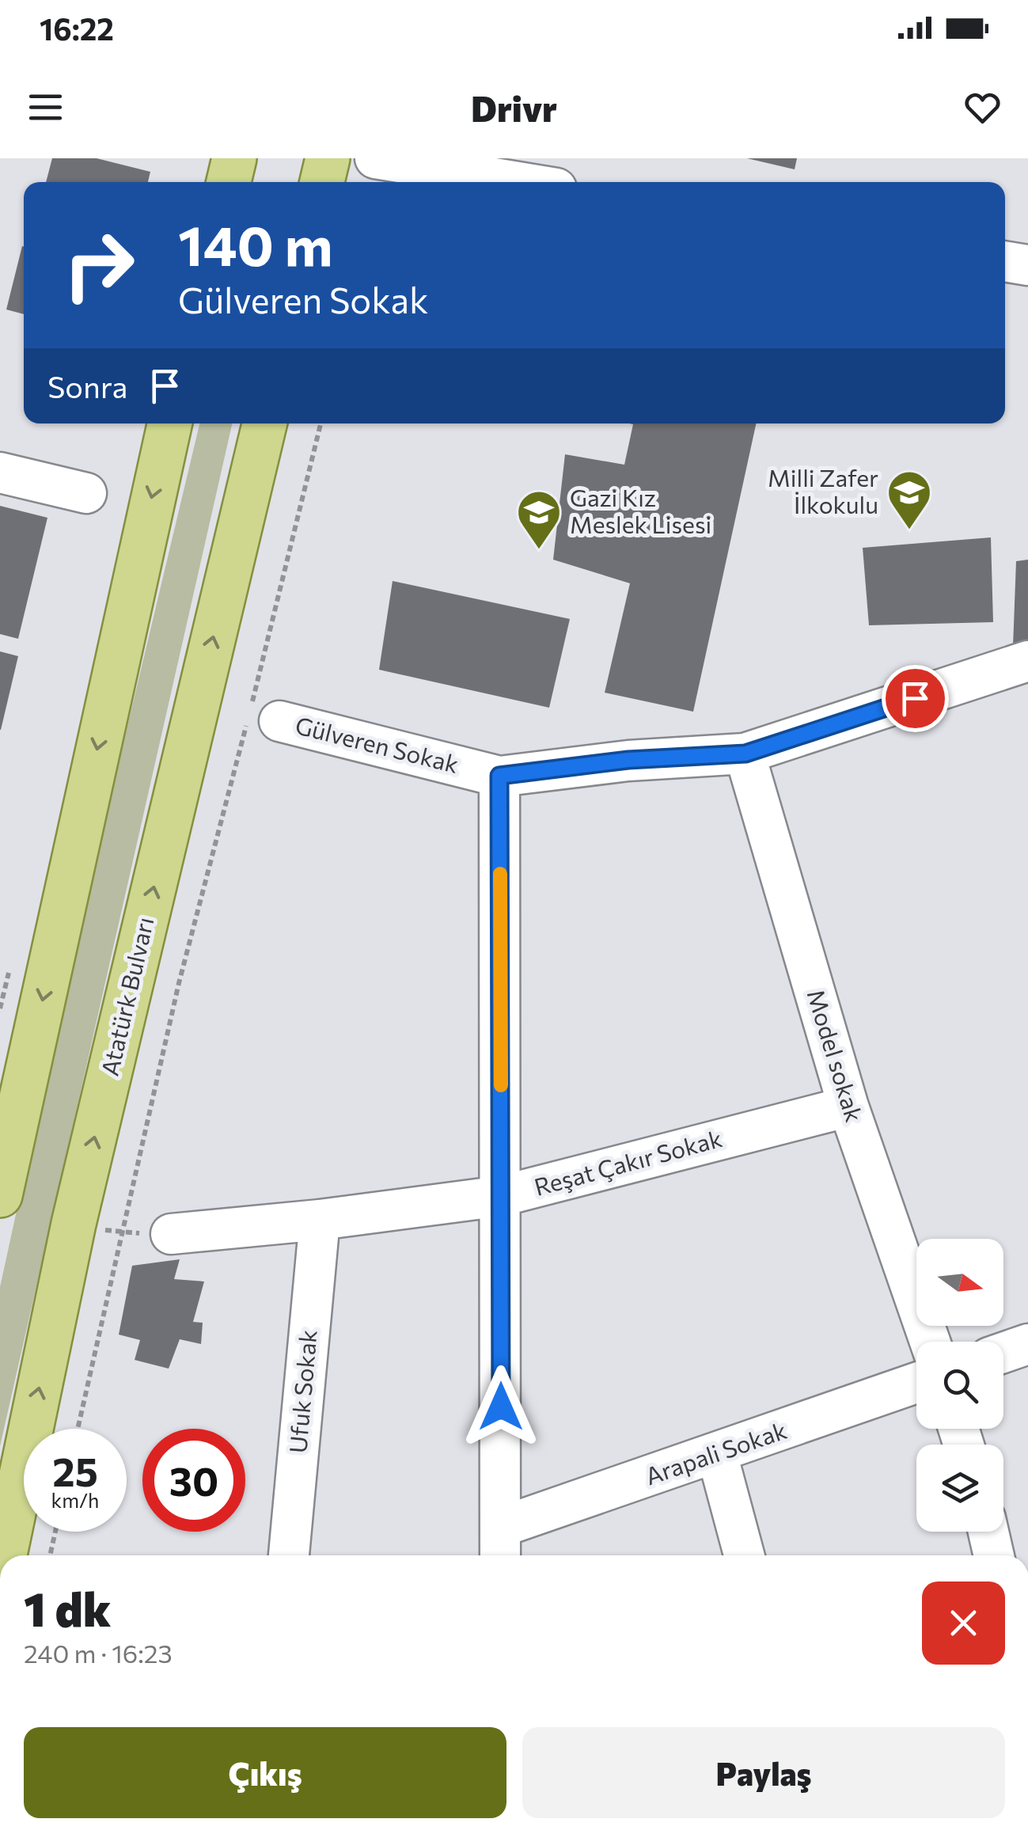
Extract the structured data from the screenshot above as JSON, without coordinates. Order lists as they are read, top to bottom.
{
  "streets": {
    "main road": ["Atatürk Bulvarı"],
    "street": [
      "Gülveren Sokak",
      "Model sokak",
      "Reşat Çakır Sokak",
      "Ufuk Sokak",
      "Arapali Sokak"
    ]
  },
  "crossings": [
    ["Gülveren Sokak", "Model sokak"],
    ["Model sokak", "Reşat Çakır Sokak"],
    ["Reşat Çakır Sokak", "Ufuk Sokak"]
  ],
  "places": {
    "school or university": ["Milli Zafer İlkokulu", "Gazi Kız Meslek Lisesi"]
  },
  "north": "right",
  "page": {
    "status": "16:22",
    "header": "Drivr",
    "turn": ["140 m", "Gülveren Sokak"],
    "then": "Sonra",
    "speed": "25 km/h",
    "limit": "30",
    "heading": ["1 dk", "240 m · 16:23"],
    "buttons": ["Çıkış", "Paylaş"]
  }
}
